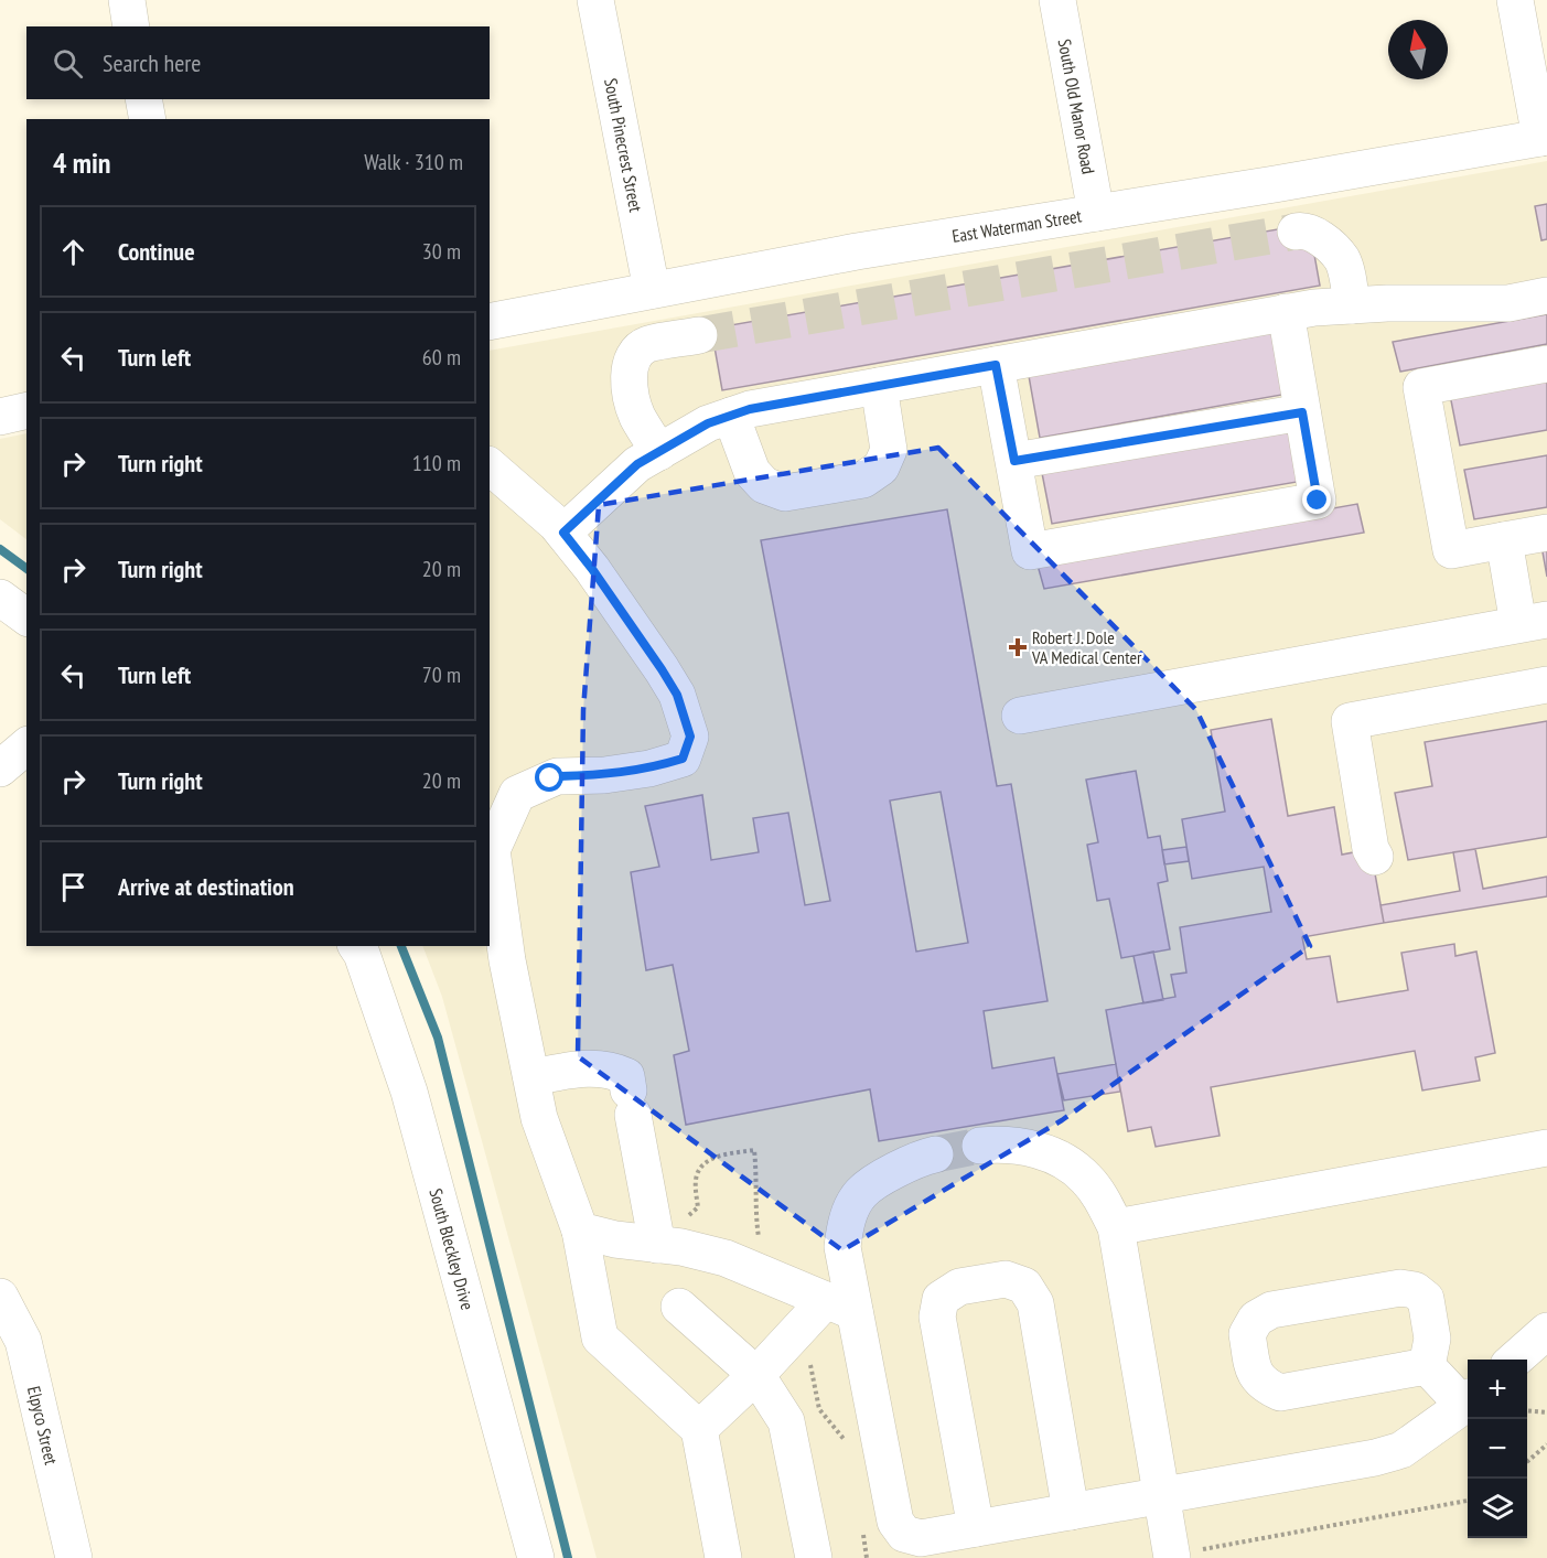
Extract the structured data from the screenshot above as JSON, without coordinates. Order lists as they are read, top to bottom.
{
  "streets": {
    "street": [
      "South Old Manor Road",
      "South Pinecrest Street",
      "East Waterman Street",
      "South Bleckley Drive",
      "Elpyco Street"
    ]
  },
  "crossings": [
    ["South Old Manor Road", "East Waterman Street"],
    ["South Pinecrest Street", "East Waterman Street"]
  ],
  "places": {
    "health": ["Robert J. Dole VA Medical Center"]
  },
  "north": "top",
  "page": {
    "search": "Search here",
    "heading": ["4 min", "Walk · 310 m"],
    "list": [
      ["Continue", "30 m"],
      ["Turn left", "60 m"],
      ["Turn right", "110 m"],
      ["Turn right", "20 m"],
      ["Turn left", "70 m"],
      ["Turn right", "20 m"],
      "Arrive at destination"
    ],
    "map_buttons": ["+", "−"]
  }
}
